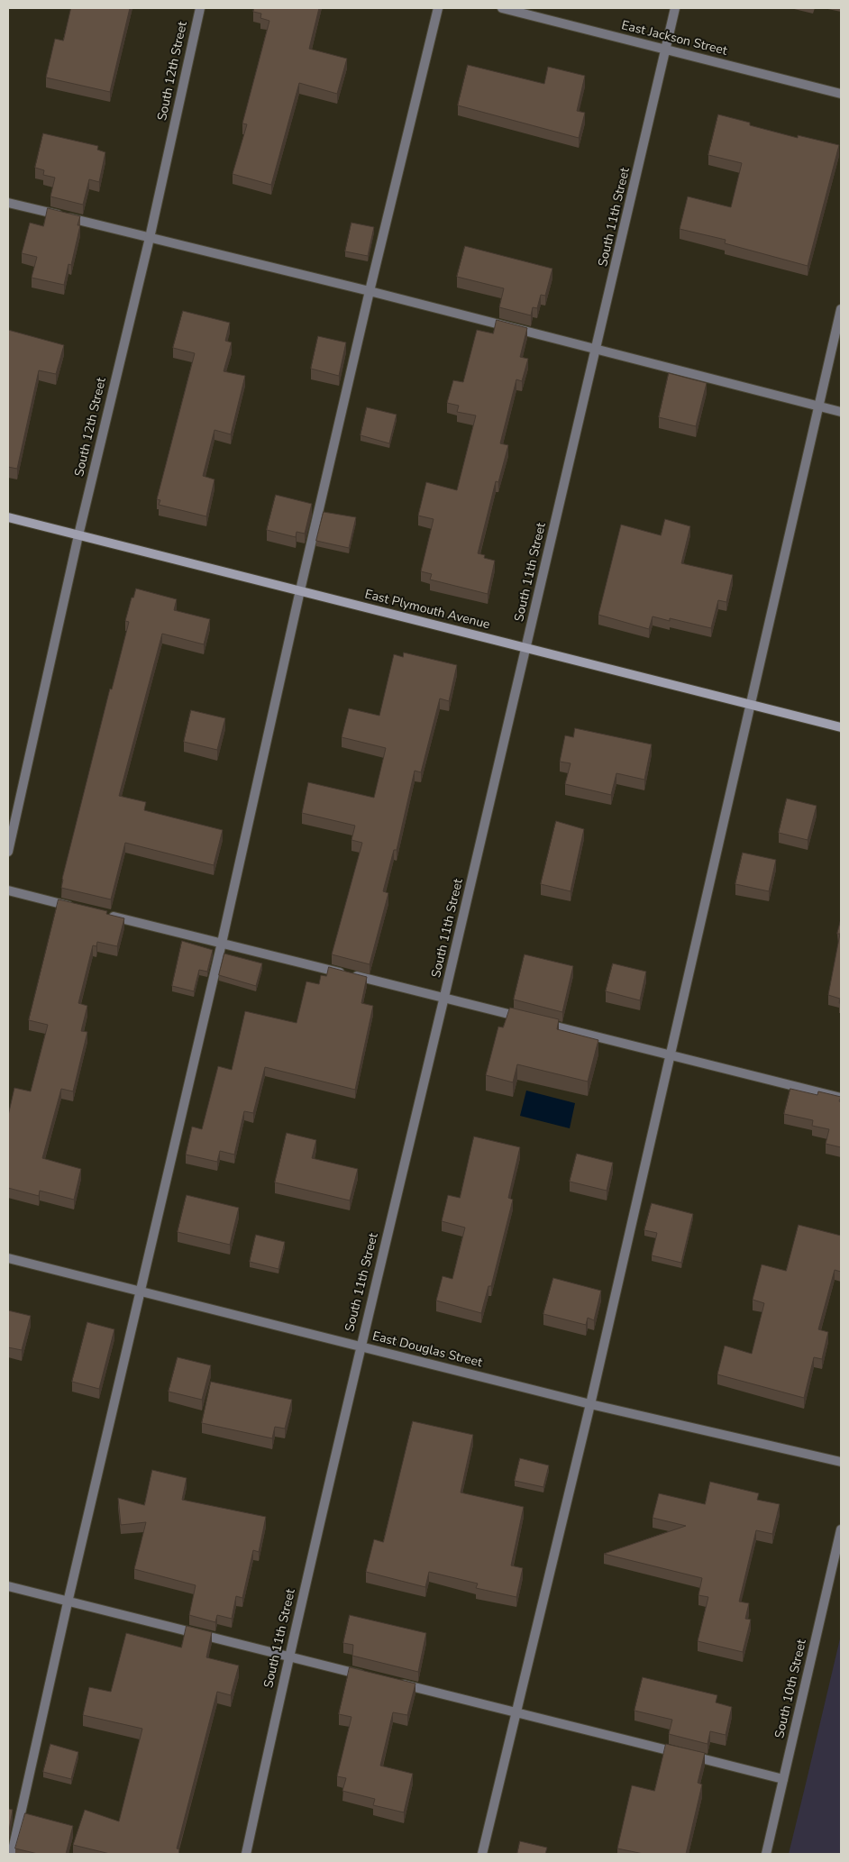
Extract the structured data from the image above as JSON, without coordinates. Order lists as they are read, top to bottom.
{
  "streets": {
    "main road": ["East Plymouth Avenue"],
    "street": [
      "East Jackson Street",
      "South 12th Street",
      "South 11th Street",
      "East Douglas Street",
      "South 10th Street"
    ]
  },
  "crossings": [
    ["East Jackson Street", "South 11th Street"],
    ["South 12th Street", "East Plymouth Avenue"],
    ["South 11th Street", "East Plymouth Avenue"],
    ["South 11th Street", "East Douglas Street"]
  ]
}
